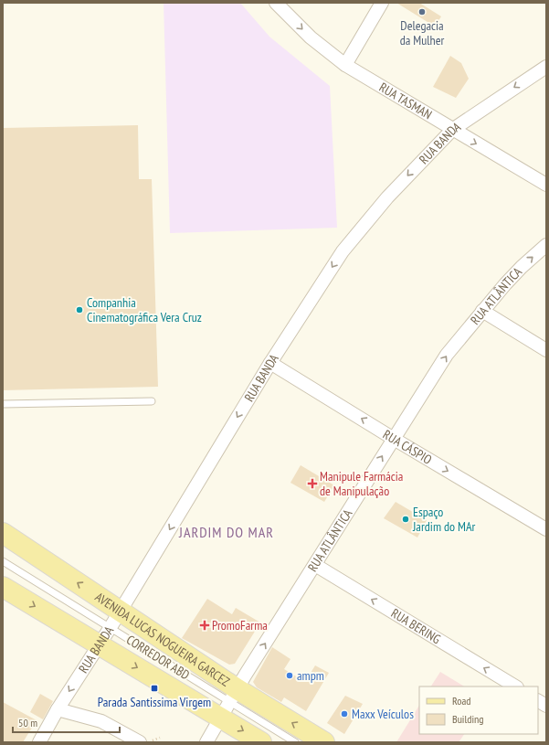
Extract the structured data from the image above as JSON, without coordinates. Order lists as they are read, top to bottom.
{
  "streets": {
    "main road": ["AVENIDA LUCAS NOGUEIRA GARCEZ"],
    "street": [
      "RUA TASMAN",
      "RUA BANDA",
      "RUA ATLÂNTICA",
      "RUA CÁSPIO",
      "RUA BERING"
    ]
  },
  "crossings": [
    ["RUA TASMAN", "RUA BANDA"],
    ["RUA BANDA", "RUA CÁSPIO"],
    ["RUA BANDA", "AVENIDA LUCAS NOGUEIRA GARCEZ"],
    ["RUA ATLÂNTICA", "RUA CÁSPIO"],
    ["RUA ATLÂNTICA", "RUA BERING"],
    ["RUA ATLÂNTICA", "AVENIDA LUCAS NOGUEIRA GARCEZ"]
  ],
  "one_way": [
    "RUA TASMAN",
    "RUA BANDA",
    "RUA ATLÂNTICA",
    "RUA BERING"
  ],
  "districts": ["JARDIM DO MAR"],
  "places": {
    "other": [
      "Delegacia da Mulher",
      "Companhia Cinematográfica Vera Cruz",
      "Espaço Jardim do MAr",
      "ampm",
      "Maxx Veículos"
    ],
    "health": ["Manipule Farmácia de Manipulação", "PromoFarma"],
    "transit": ["Parada Santissima Virgem"]
  },
  "legend": ["Road", "Building"],
  "scale_bar": "50 m"
}
